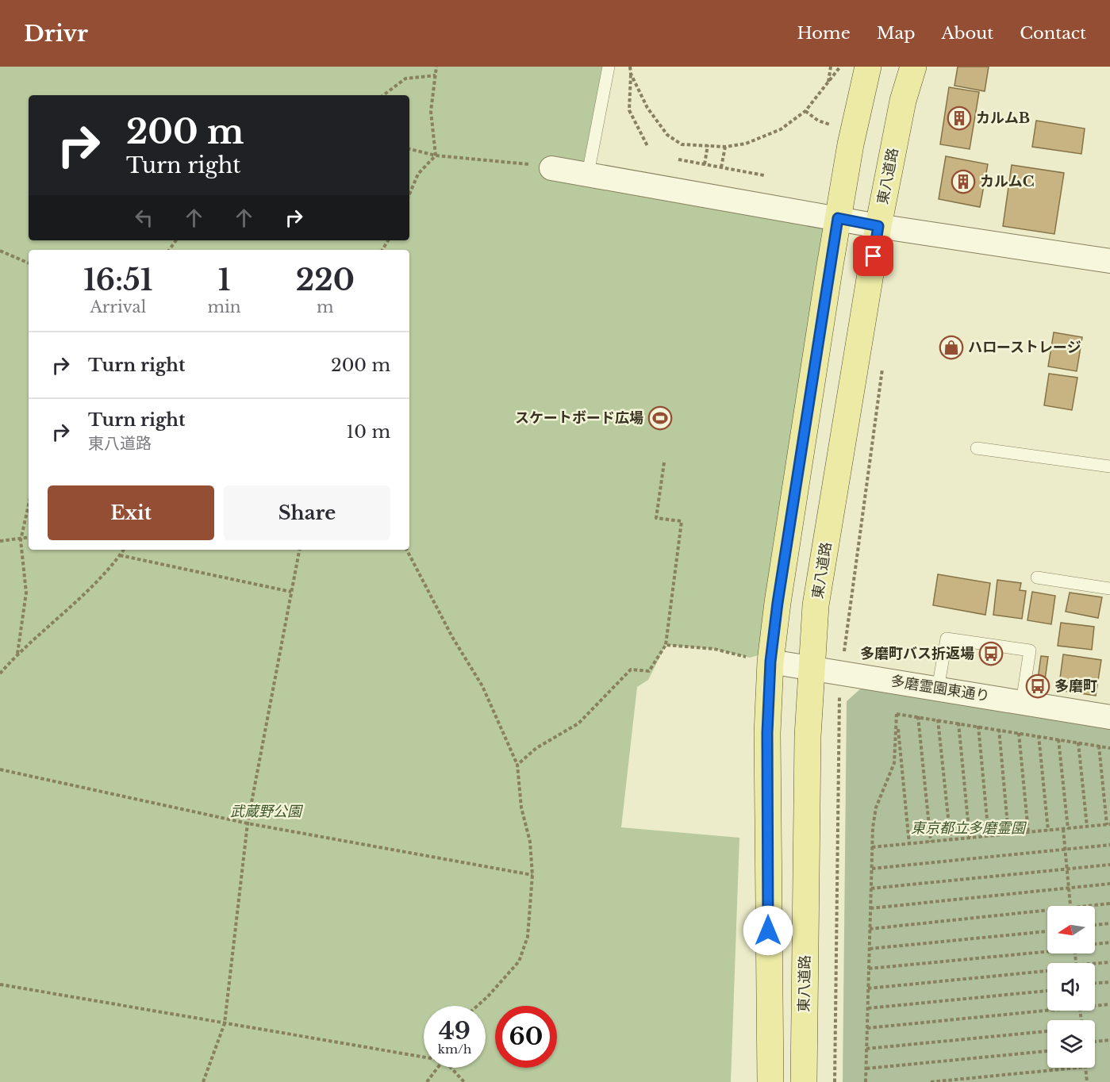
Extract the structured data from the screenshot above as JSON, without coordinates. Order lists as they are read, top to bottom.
{
  "streets": {
    "main road": ["東八道路"],
    "street": ["多磨霊園東通り"]
  },
  "crossings": [
    ["東八道路", "多磨霊園東通り"]
  ],
  "parks": ["武蔵野公園", "東京都立多磨霊園"],
  "places": {
    "building": ["カルムB", "カルムC"],
    "shop": ["ハローストレージ"],
    "sports": ["スケートボード広場"],
    "bus stop": ["多磨町バス折返場", "多磨町"]
  },
  "north": "left",
  "page": {
    "header": "Drivr",
    "nav": [
      "Home",
      "Map",
      "About",
      "Contact"
    ],
    "turn": ["200 m", "Turn right"],
    "eta": [
      "16:51",
      "Arrival",
      "1",
      "min",
      "220",
      "m"
    ],
    "list": [
      {
        "name": "Turn right",
        "value": "200 m"
      },
      {
        "name": "Turn right",
        "note": "東八道路",
        "value": "10 m"
      }
    ],
    "buttons": ["Exit", "Share"],
    "speed": "49 km/h",
    "limit": "60"
  }
}
